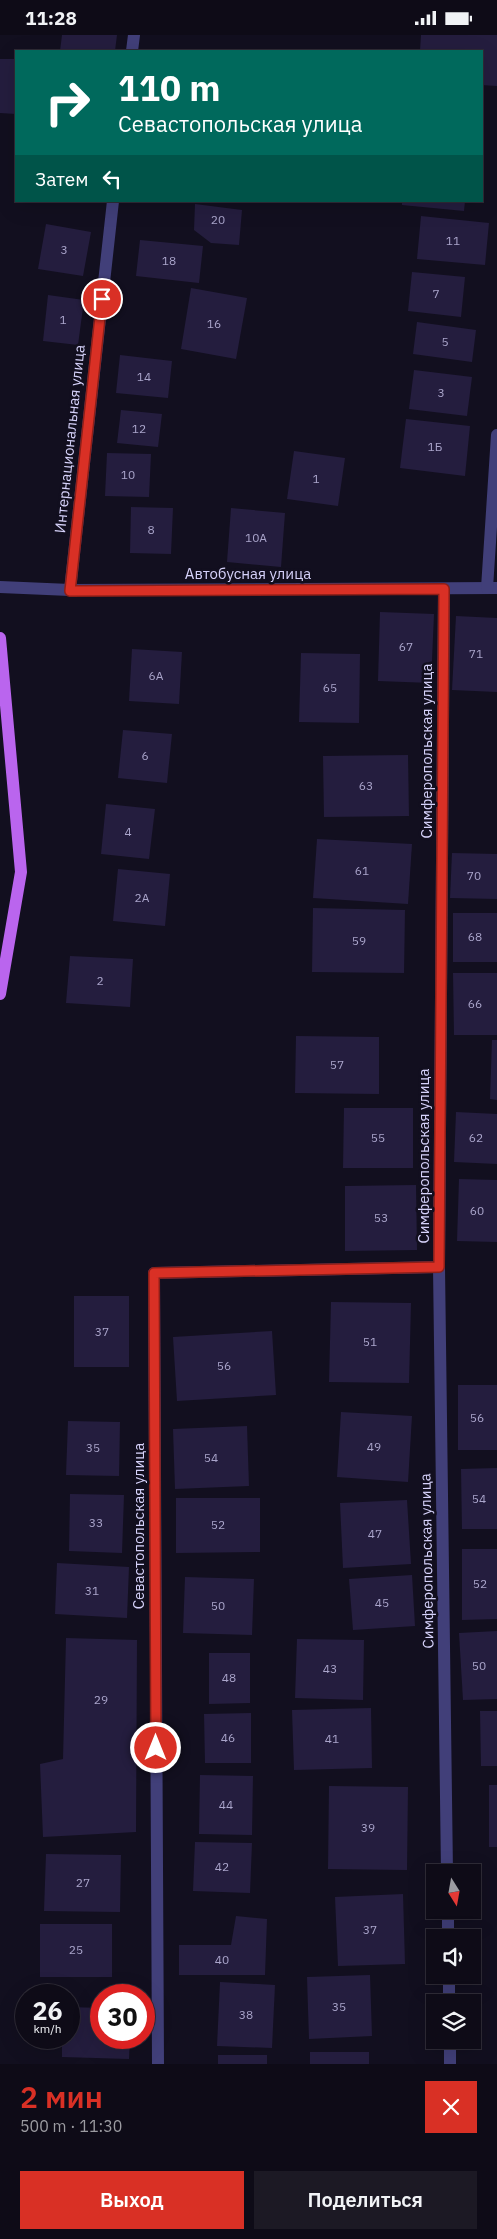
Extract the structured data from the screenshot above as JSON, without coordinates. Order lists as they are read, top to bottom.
{
  "streets": {
    "street": [
      "Интернациональная улица",
      "Автобусная улица",
      "Симферопольская улица",
      "Севастопольская улица"
    ]
  },
  "crossings": [
    ["Интернациональная улица", "Автобусная улица"],
    ["Автобусная улица", "Симферопольская улица"],
    ["Симферопольская улица", "Севастопольская улица"]
  ],
  "house_numbers": [
    "20",
    "11",
    "3",
    "18",
    "7",
    "1",
    "16",
    "5",
    "14",
    "3",
    "12",
    "1Б",
    "10",
    "1",
    "8",
    "10А",
    "67",
    "71",
    "6А",
    "65",
    "6",
    "63",
    "4",
    "61",
    "70",
    "2А",
    "68",
    "59",
    "2",
    "66",
    "57",
    "55",
    "62",
    "60",
    "53",
    "37",
    "51",
    "56",
    "56",
    "49",
    "35",
    "54",
    "54",
    "33",
    "52",
    "47",
    "52",
    "31",
    "45",
    "50",
    "50",
    "43",
    "48",
    "29",
    "46",
    "41",
    "44",
    "39",
    "42",
    "27",
    "37",
    "25",
    "40",
    "35",
    "38"
  ],
  "north": "bottom",
  "page": {
    "status": "11:28",
    "turn": ["110 m", "Севастопольская улица"],
    "then": "Затем",
    "speed": "26 km/h",
    "limit": "30",
    "heading": ["2 мин", "500 m · 11:30"],
    "buttons": ["Выход", "Поделиться"]
  }
}
